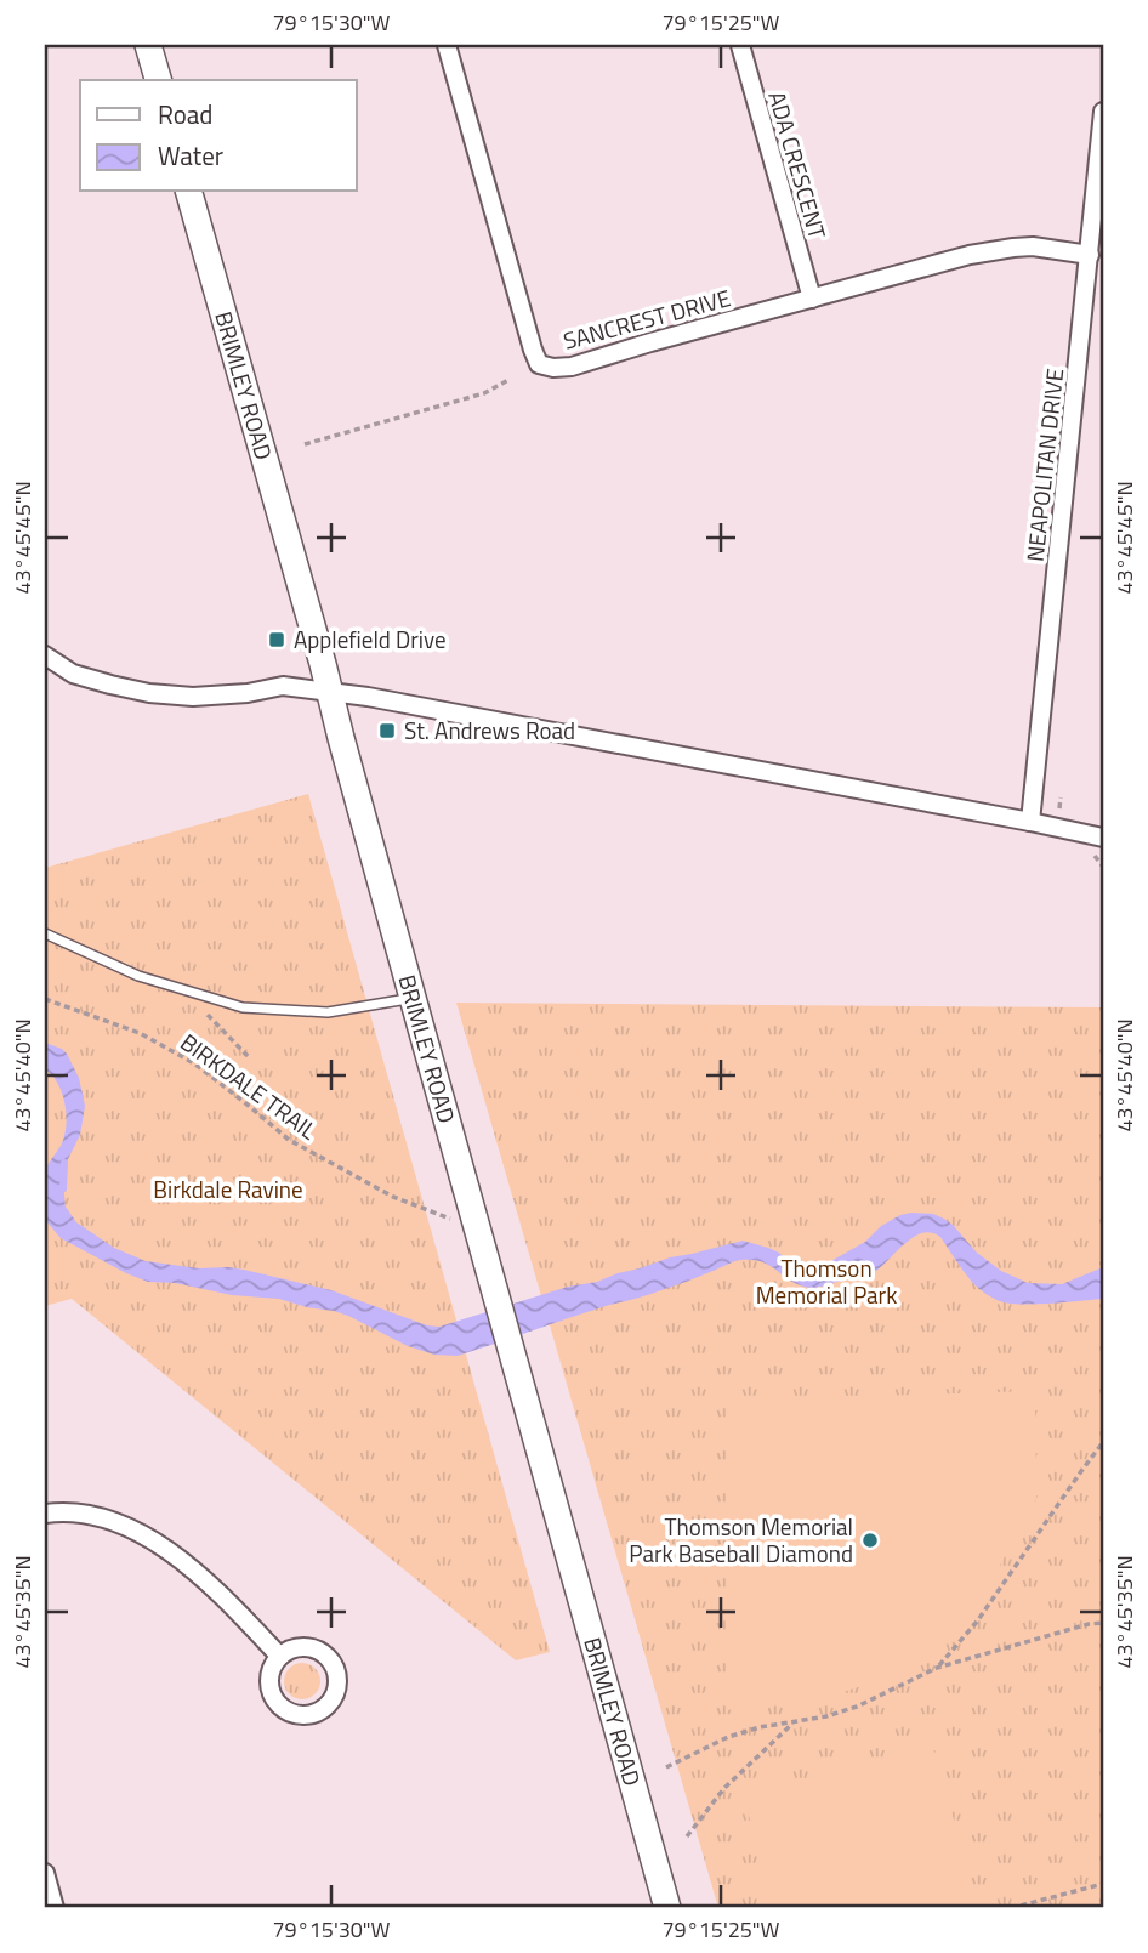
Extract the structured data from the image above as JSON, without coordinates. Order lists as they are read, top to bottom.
{
  "streets": {
    "main road": ["BRIMLEY ROAD"],
    "street": ["ADA CRESCENT", "SANCREST DRIVE", "NEAPOLITAN DRIVE"],
    "path": ["BIRKDALE TRAIL"]
  },
  "crossings": [
    ["ADA CRESCENT", "SANCREST DRIVE"],
    ["SANCREST DRIVE", "NEAPOLITAN DRIVE"],
    ["BRIMLEY ROAD", "BIRKDALE TRAIL"]
  ],
  "parks": ["Birkdale Ravine", "Thomson Memorial Park"],
  "places": {
    "transit": ["Applefield Drive", "St. Andrews Road"],
    "other": ["Thomson Memorial Park Baseball Diamond"]
  },
  "legend": ["Road", "Water"],
  "coordinates": [
    "79°15'30\"W",
    "79°15'25\"W",
    "43°45'45\"N",
    "43°45'40\"N",
    "43°45'35\"N"
  ]
}
